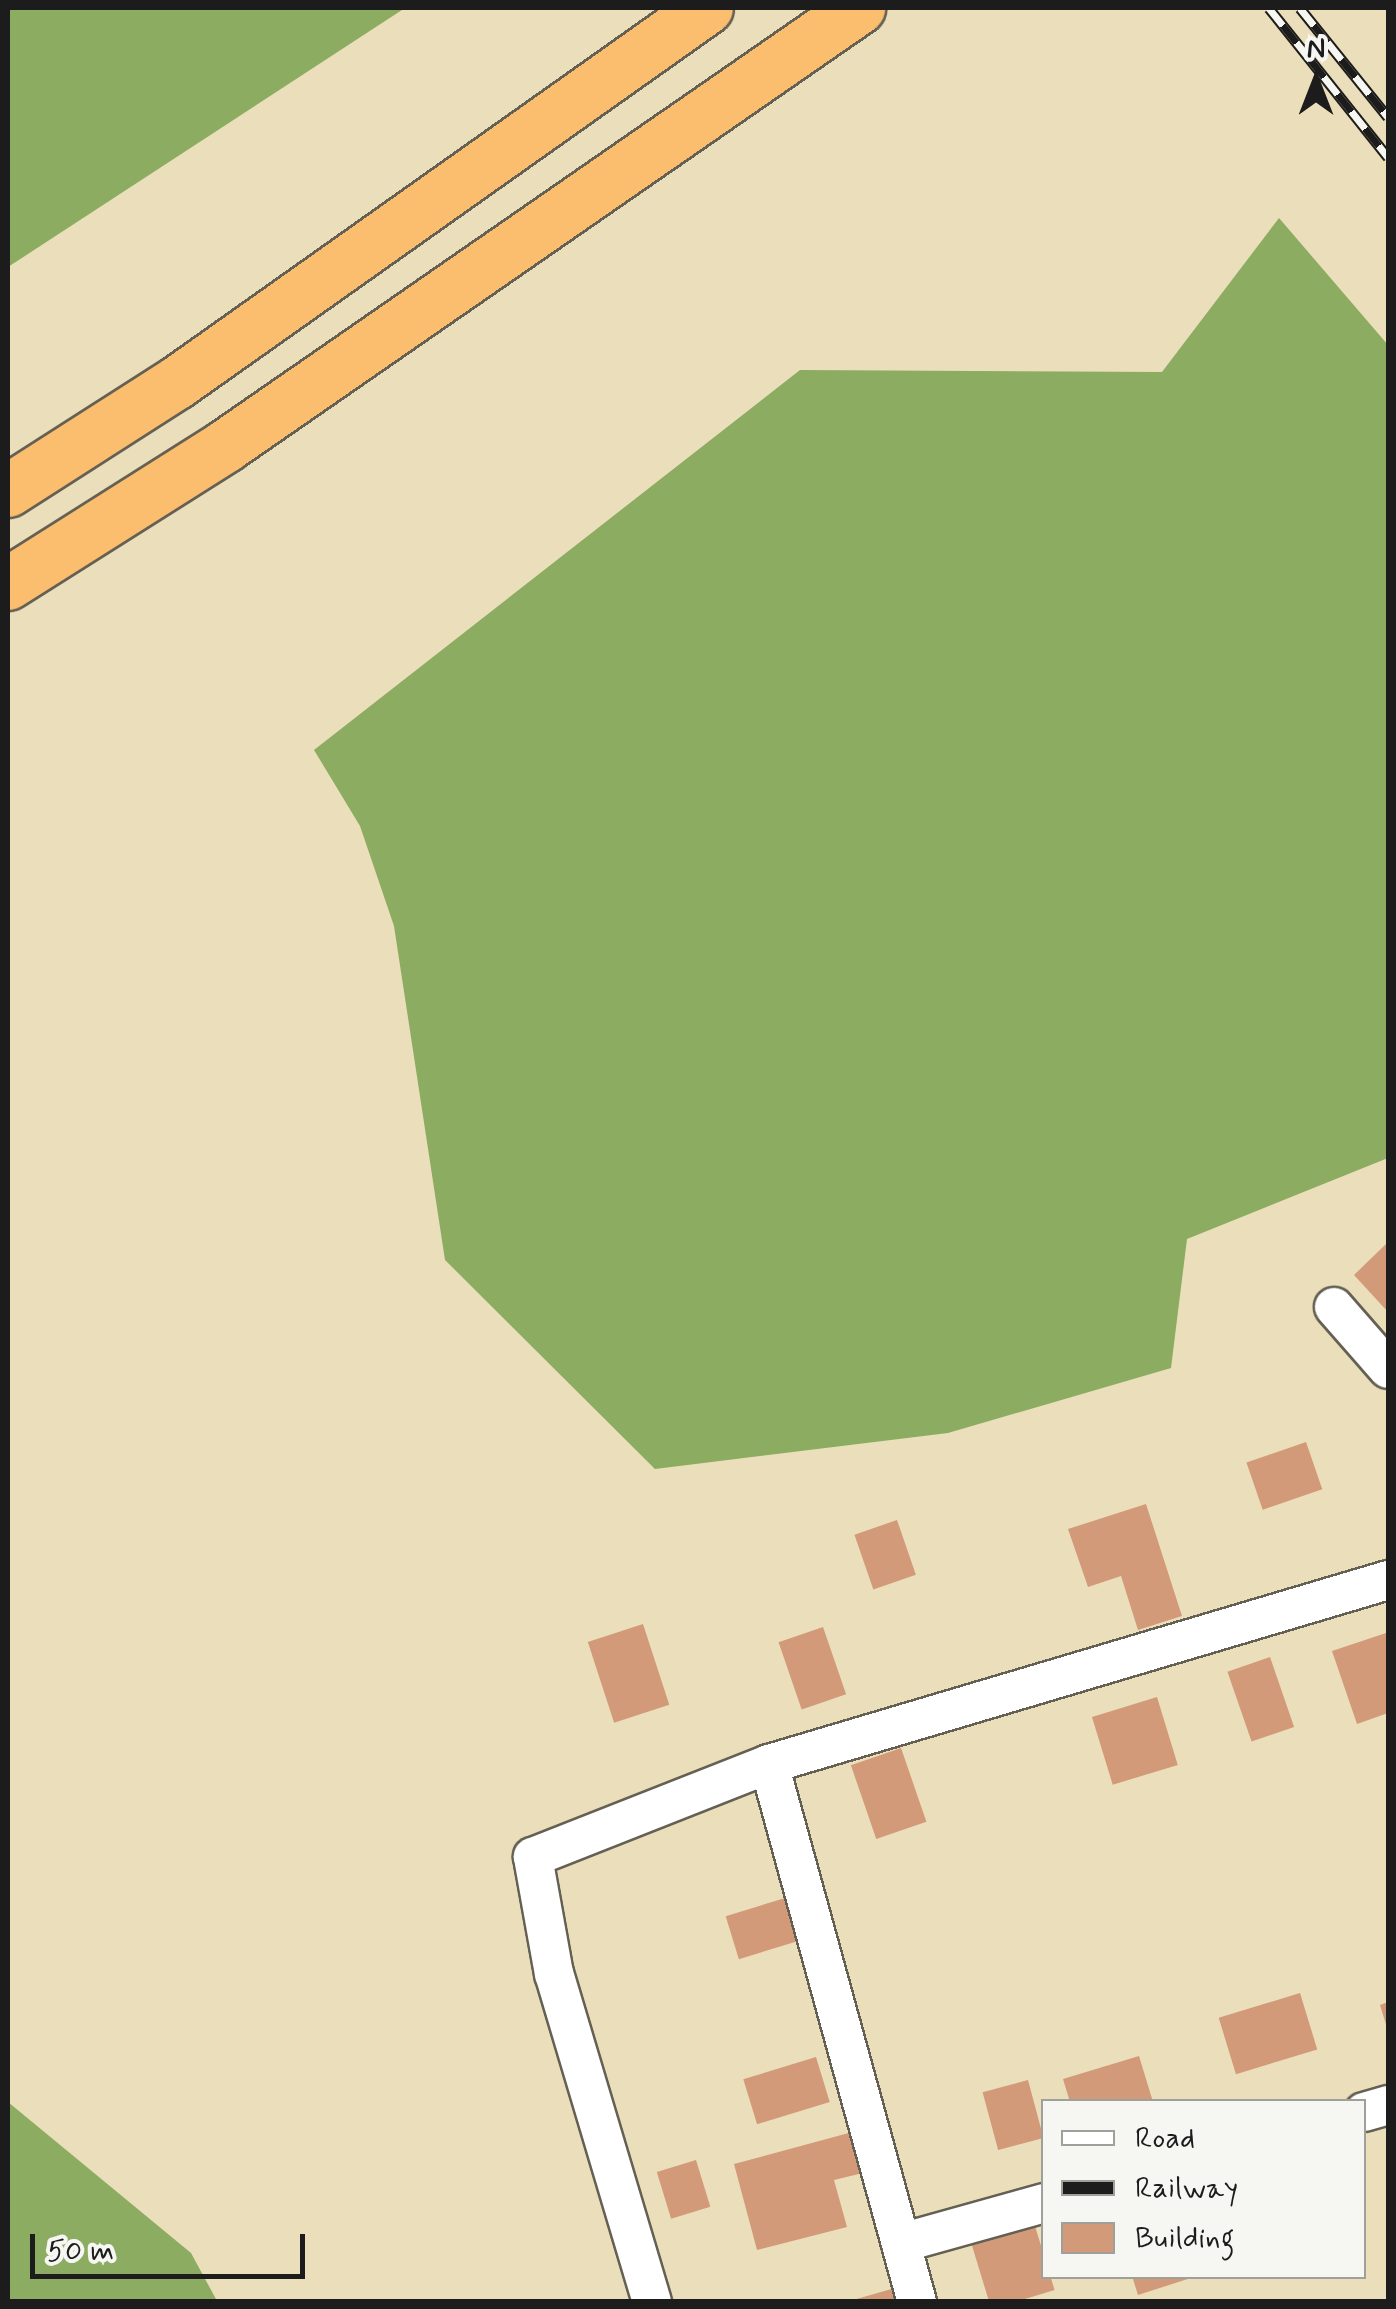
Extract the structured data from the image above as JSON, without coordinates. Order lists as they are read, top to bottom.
{
  "legend": ["Road", "Railway", "Building"],
  "scale_bar": "50 m",
  "north": "top"
}
